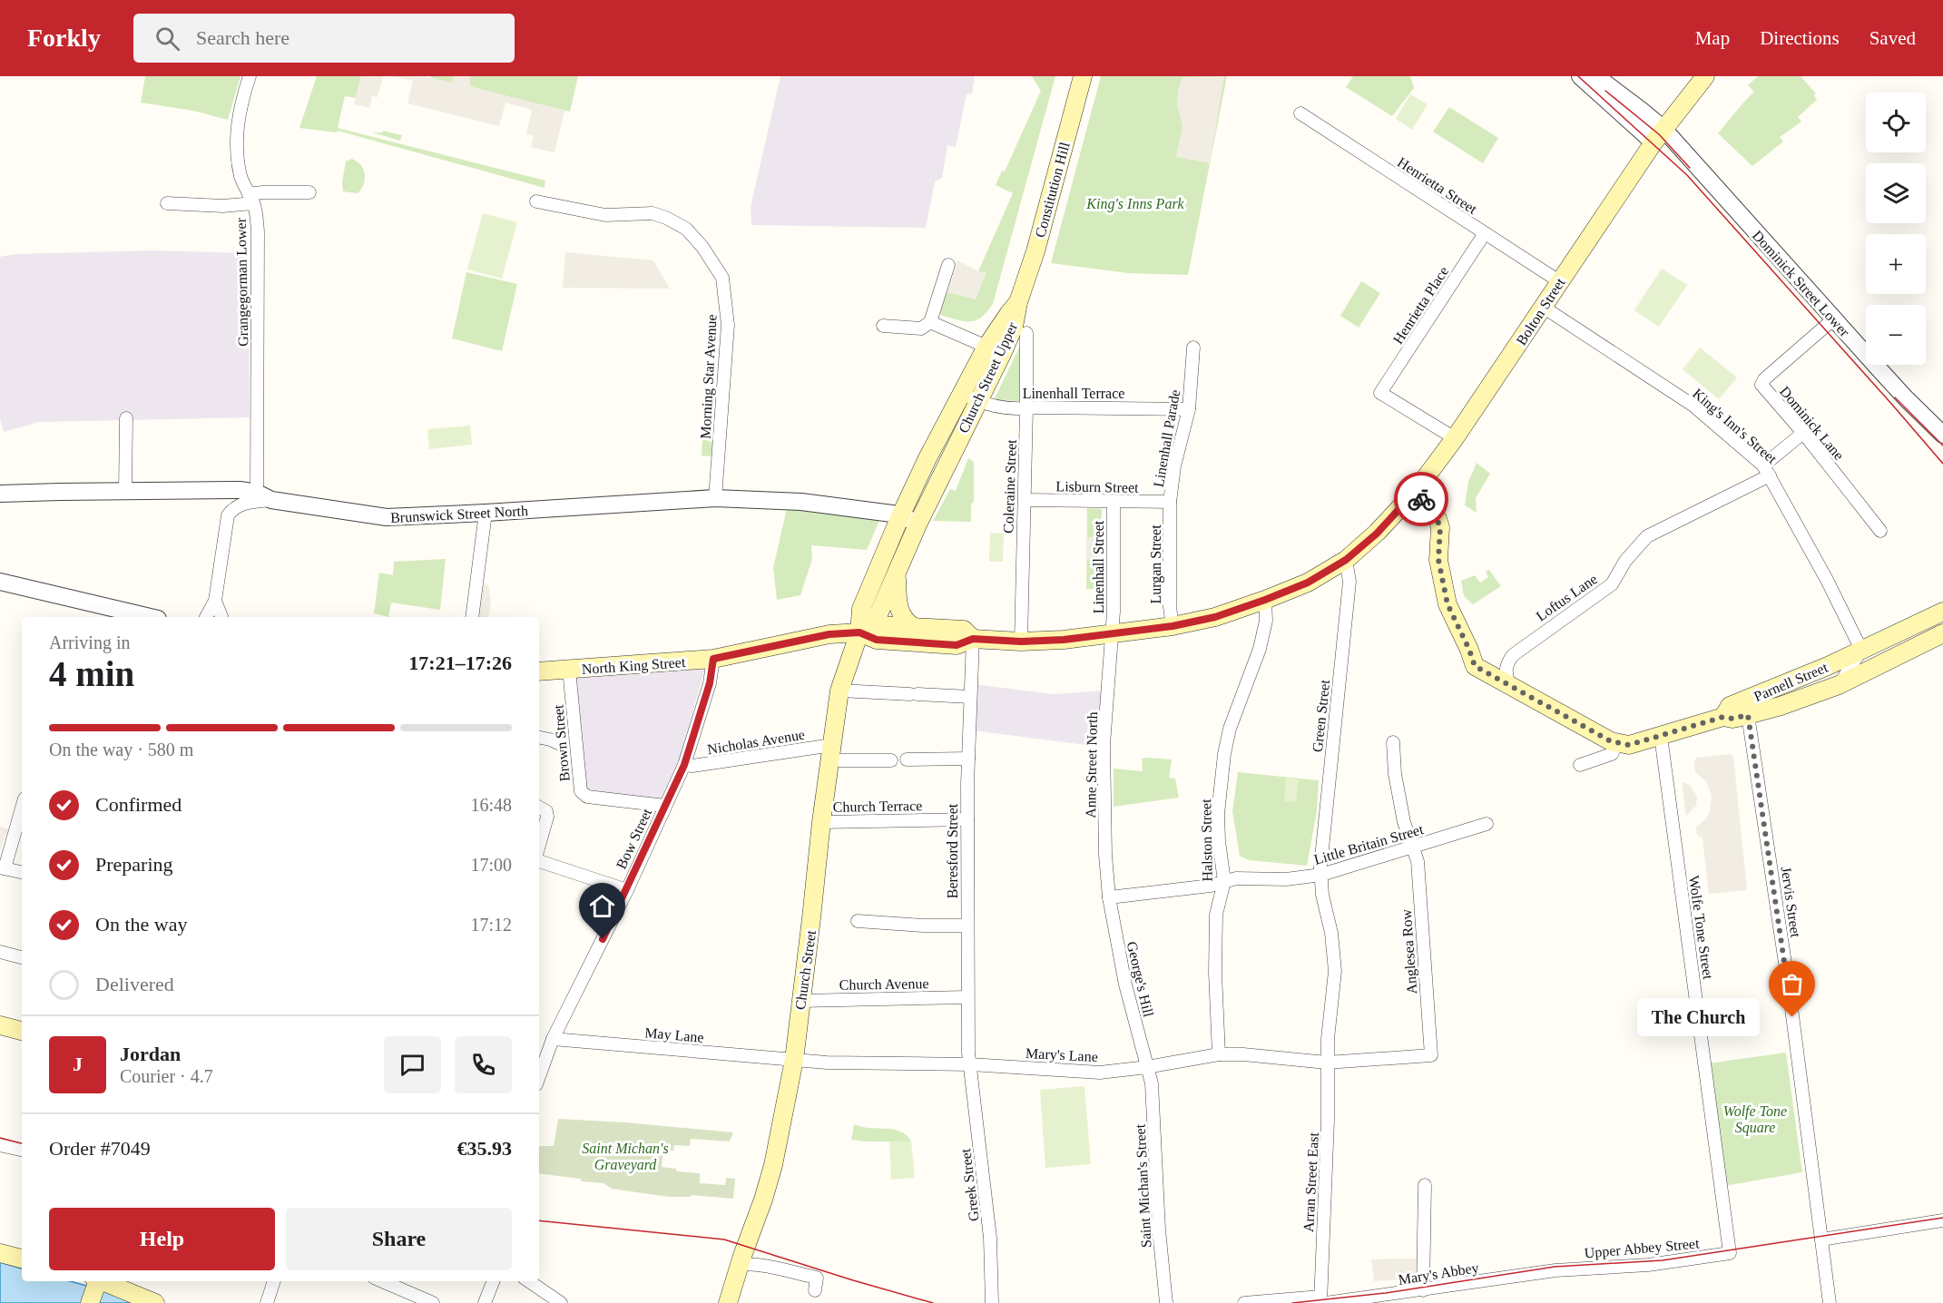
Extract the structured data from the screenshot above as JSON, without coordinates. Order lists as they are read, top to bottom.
{
  "streets": {
    "main road": [
      "Constitution Hill",
      "Bolton Street",
      "Church Street Upper",
      "North King Street",
      "Parnell Street",
      "Church Street"
    ],
    "street": [
      "Henrietta Street",
      "Grangegorman Lower",
      "Dominick Street Lower",
      "Henrietta Place",
      "Morning Star Avenue",
      "Linenhall Terrace",
      "Dominick Lane",
      "King's Inn's Street",
      "Linenhall Parade",
      "Coleraine Street",
      "Lisburn Street",
      "Brunswick Street North",
      "Lurgan Street",
      "Linenhall Street",
      "Loftus Lane",
      "Green Street",
      "Nicholas Avenue",
      "Brown Street",
      "Anne Street North",
      "Church Terrace",
      "Bow Street",
      "Halston Street",
      "Little Britain Street",
      "Beresford Street",
      "Jervis Street",
      "Wolfe Tone Street",
      "Anglesea Row",
      "George's Hill",
      "Church Avenue",
      "May Lane",
      "Mary's Lane",
      "Arran Street East",
      "Greek Street",
      "Saint Michan's Street",
      "Upper Abbey Street",
      "Mary's Abbey"
    ]
  },
  "crossings": [
    ["Henrietta Street", "Henrietta Place"],
    ["Henrietta Street", "Bolton Street"],
    ["Constitution Hill", "Church Street Upper"],
    ["Grangegorman Lower", "Brunswick Street North"],
    ["Dominick Street Lower", "Bolton Street"],
    ["Dominick Street Lower", "Dominick Lane"],
    ["Henrietta Place", "Bolton Street"],
    ["Bolton Street", "King's Inn's Street"],
    ["Bolton Street", "North King Street"],
    ["Morning Star Avenue", "Brunswick Street North"],
    ["Church Street Upper", "Linenhall Terrace"],
    ["Church Street Upper", "Brunswick Street North"],
    ["Church Street Upper", "North King Street"],
    ["Church Street Upper", "Church Street"],
    ["Linenhall Terrace", "Linenhall Parade"],
    ["Linenhall Terrace", "Coleraine Street"],
    ["King's Inn's Street", "Loftus Lane"],
    ["King's Inn's Street", "Parnell Street"],
    ["Linenhall Parade", "Lisburn Street"],
    ["Linenhall Parade", "Lurgan Street"],
    ["Coleraine Street", "Lisburn Street"],
    ["Coleraine Street", "North King Street"],
    ["Lisburn Street", "Lurgan Street"],
    ["Lisburn Street", "Linenhall Street"],
    ["Lurgan Street", "North King Street"],
    ["Linenhall Street", "North King Street"],
    ["Linenhall Street", "Anne Street North"],
    ["North King Street", "Green Street"],
    ["North King Street", "Brown Street"],
    ["North King Street", "Anne Street North"],
    ["North King Street", "Bow Street"],
    ["North King Street", "Halston Street"],
    ["North King Street", "Beresford Street"],
    ["North King Street", "Church Street"],
    ["Parnell Street", "Jervis Street"],
    ["Parnell Street", "Wolfe Tone Street"],
    ["Green Street", "Little Britain Street"],
    ["Green Street", "Mary's Lane"],
    ["Green Street", "Arran Street East"],
    ["Nicholas Avenue", "Bow Street"],
    ["Nicholas Avenue", "Church Street"],
    ["Brown Street", "Bow Street"],
    ["Anne Street North", "Little Britain Street"],
    ["Anne Street North", "George's Hill"],
    ["Church Terrace", "Beresford Street"],
    ["Church Terrace", "Church Street"],
    ["Bow Street", "May Lane"],
    ["Halston Street", "Little Britain Street"],
    ["Halston Street", "Mary's Lane"],
    ["Little Britain Street", "Anglesea Row"],
    ["Little Britain Street", "George's Hill"],
    ["Beresford Street", "Church Avenue"],
    ["Beresford Street", "Mary's Lane"],
    ["Beresford Street", "Greek Street"],
    ["Wolfe Tone Street", "Upper Abbey Street"],
    ["Anglesea Row", "Mary's Lane"],
    ["Church Street", "Church Avenue"],
    ["Church Street", "May Lane"],
    ["Church Street", "Mary's Lane"],
    ["George's Hill", "Mary's Lane"],
    ["George's Hill", "Saint Michan's Street"],
    ["May Lane", "Mary's Lane"],
    ["Mary's Lane", "Arran Street East"],
    ["Mary's Lane", "Greek Street"],
    ["Mary's Lane", "Saint Michan's Street"],
    ["Arran Street East", "Mary's Abbey"],
    ["Upper Abbey Street", "Mary's Abbey"]
  ],
  "parks": ["King's Inns Park", "Wolfe Tone Square", "Saint Michan's Graveyard"],
  "places": ["The Church"],
  "page": {
    "header": "Forkly",
    "search": "Search here",
    "nav": ["Map", "Directions", "Saved"],
    "map_buttons": ["+", "−"],
    "heading": ["4 min", "Arriving in", "17:21–17:26"],
    "panel": [
      "Jordan",
      "Courier · 4.7",
      "Order #7049",
      "€35.93"
    ],
    "bar": "On the way · 580 m",
    "list": [
      ["Confirmed", "16:48"],
      ["Preparing", "17:00"],
      ["On the way", "17:12"],
      "Delivered"
    ],
    "bubble": "The Church",
    "round": "J",
    "buttons": ["Help", "Share"]
  }
}
